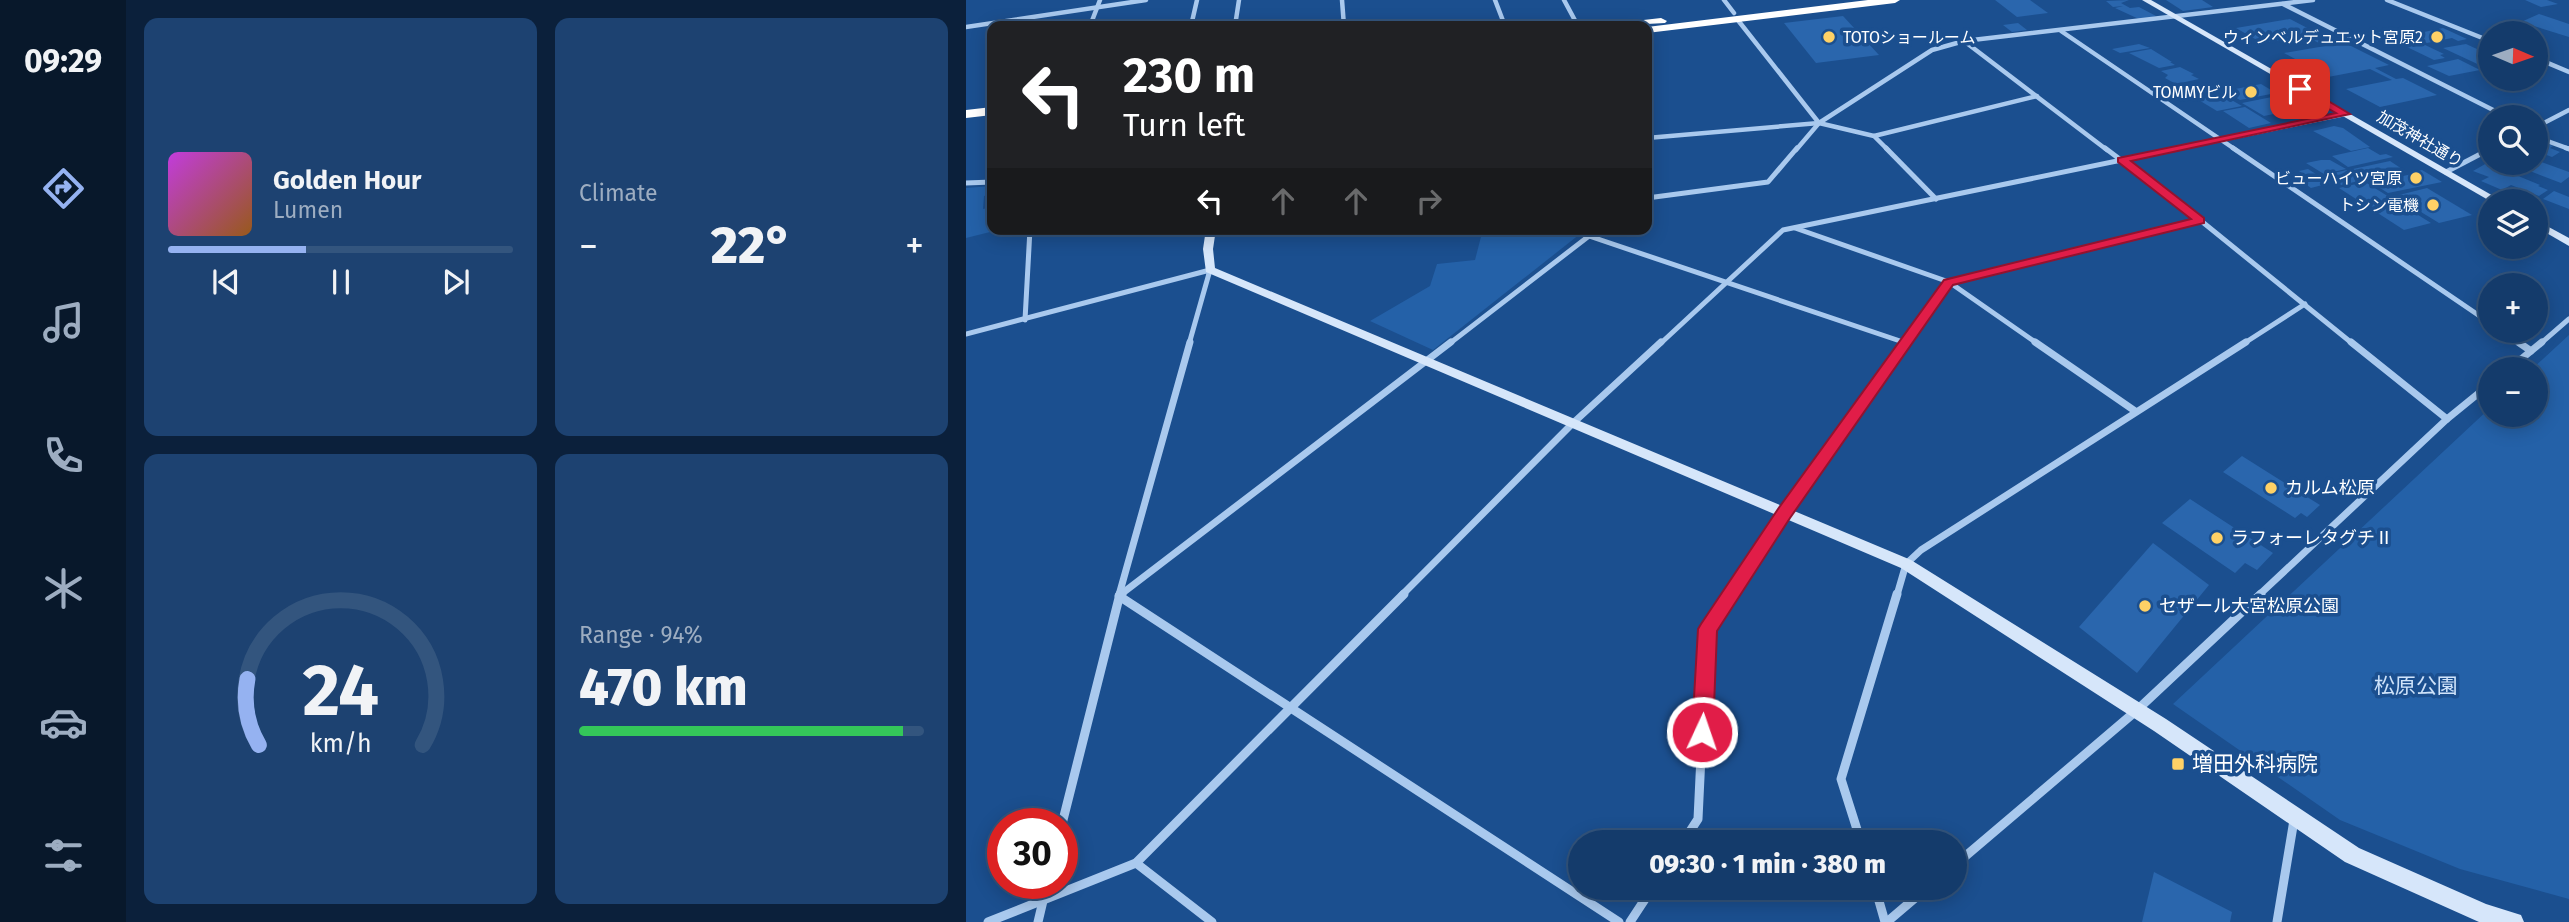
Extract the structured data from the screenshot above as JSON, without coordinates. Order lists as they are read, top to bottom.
{
  "streets": {
    "street": ["加茂神社通り"]
  },
  "parks": ["松原公園"],
  "places": {
    "other": [
      "TOTOショールーム",
      "ウィンベルデュエット宮原2",
      "TOMMYビル",
      "ビューハイツ宮原",
      "トシン電機",
      "カルム松原",
      "ラフォーレタグチⅡ",
      "セザール大宮松原公園"
    ],
    "transit": ["増田外科病院"]
  },
  "north": "right",
  "page": {
    "tabs": "09:29",
    "tile": [
      "Climate",
      ["Range · 94%", "470 km"]
    ],
    "map_buttons": ["+", "−"],
    "turn": ["230 m", "Turn left"],
    "song": ["Golden Hour", "Lumen"],
    "heat": ["−", "22°", "+"],
    "limit": "30",
    "trip": "09:30 · 1 min · 380 m",
    "gauge": ["24", "km/h"]
  }
}
